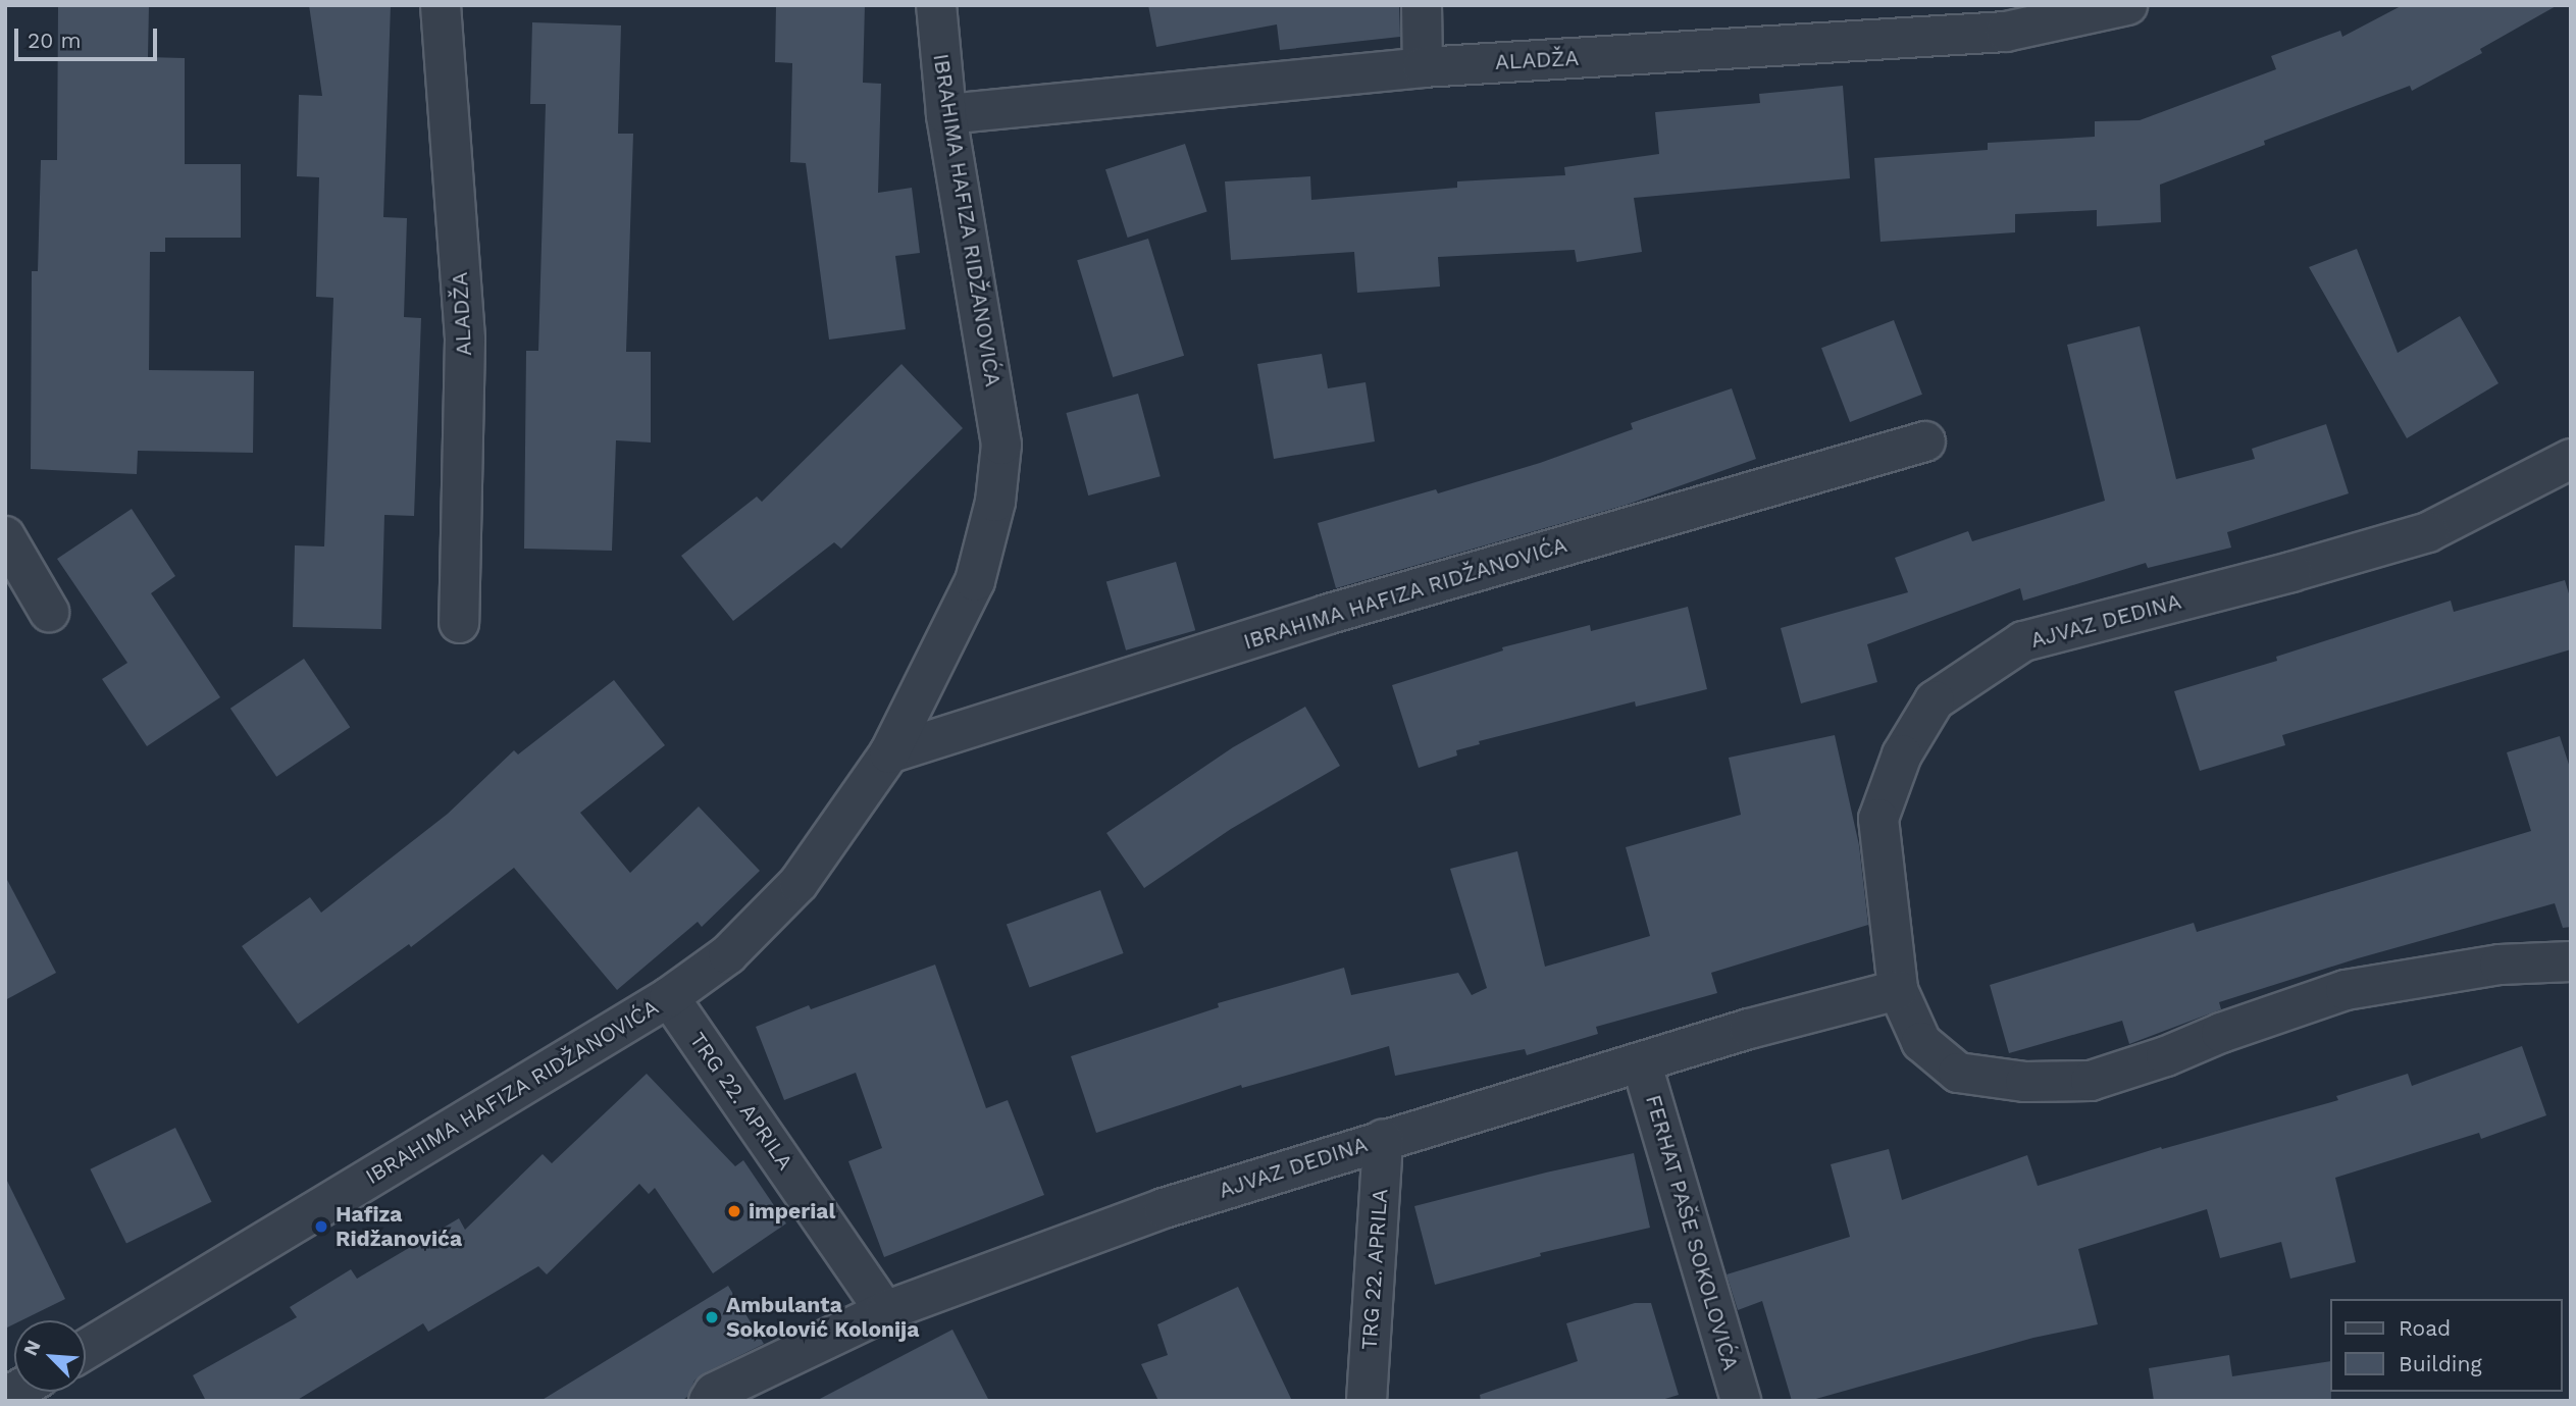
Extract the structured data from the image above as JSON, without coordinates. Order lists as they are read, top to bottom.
{
  "streets": {
    "street": [
      "ALADŽA",
      "IBRAHIMA HAFIZA RIDŽANOVIĆA",
      "AJVAZ DEDINA",
      "TRG 22. APRILA",
      "FERHAT PAŠE SOKOLOVIĆA"
    ]
  },
  "crossings": [
    ["ALADŽA", "IBRAHIMA HAFIZA RIDŽANOVIĆA"],
    ["IBRAHIMA HAFIZA RIDŽANOVIĆA", "TRG 22. APRILA"],
    ["AJVAZ DEDINA", "TRG 22. APRILA"],
    ["AJVAZ DEDINA", "FERHAT PAŠE SOKOLOVIĆA"]
  ],
  "places": ["imperial", "Hafiza Ridžanovića", "Ambulanta Sokolović Kolonija"],
  "legend": ["Road", "Building"],
  "scale_bar": "20 m",
  "north": "top left"
}
